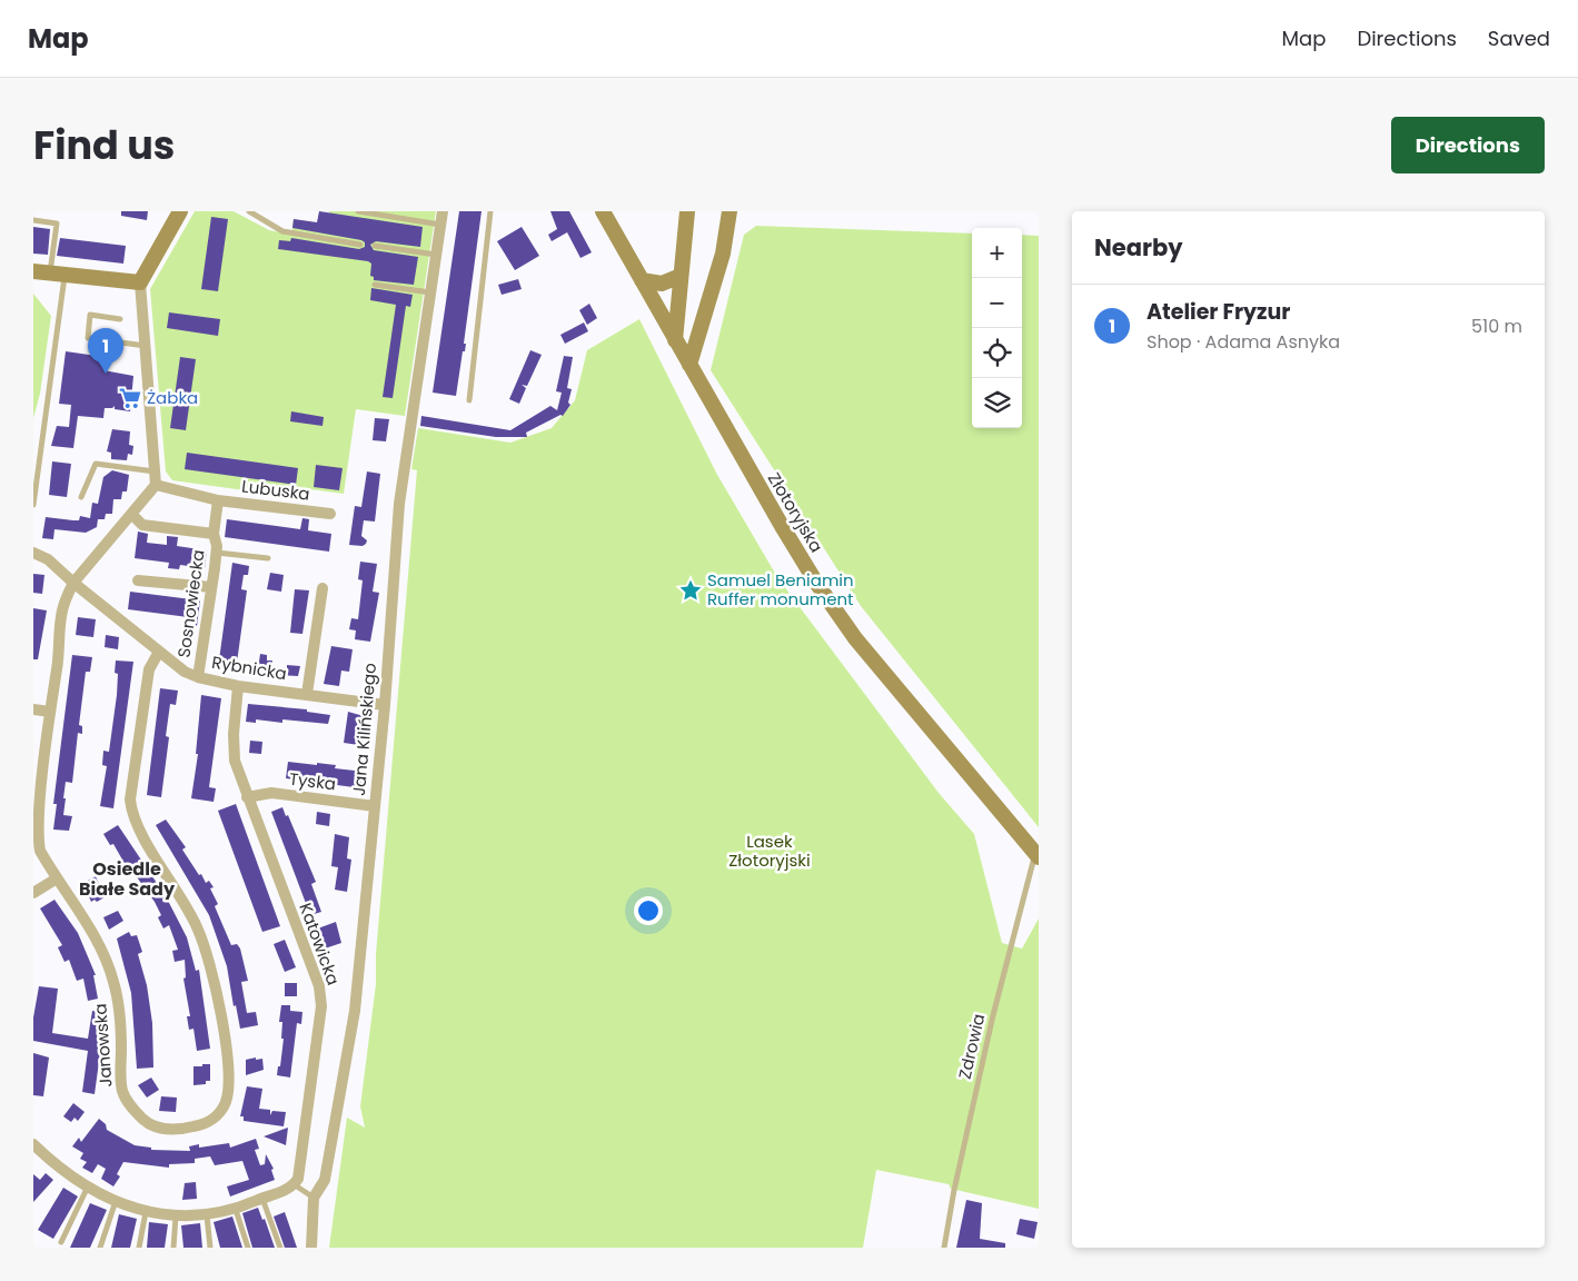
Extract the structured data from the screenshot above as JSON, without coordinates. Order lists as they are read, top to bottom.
{
  "streets": {
    "street": [
      "Lubuska",
      "Złotoryjska",
      "Sosnowiecka",
      "Rybnicka",
      "Jana Kilińskiego",
      "Tyska",
      "Katowicka",
      "Janowska"
    ],
    "lane": ["Zdrowia"]
  },
  "crossings": [
    ["Lubuska", "Sosnowiecka"],
    ["Lubuska", "Janowska"],
    ["Złotoryjska", "Zdrowia"],
    ["Sosnowiecka", "Rybnicka"],
    ["Rybnicka", "Jana Kilińskiego"],
    ["Rybnicka", "Katowicka"],
    ["Rybnicka", "Janowska"],
    ["Jana Kilińskiego", "Tyska"],
    ["Tyska", "Katowicka"]
  ],
  "districts": ["Osiedle Białe Sady"],
  "parks": ["Lasek Złotoryjski"],
  "places": {
    "supermarket": ["Żabka"],
    "place": ["Samuel Beniamin Ruffer monument"]
  },
  "page": {
    "header": "Map",
    "nav": ["Map", "Directions", "Saved"],
    "title": "Find us",
    "buttons": "Directions",
    "heading": "Nearby",
    "map_buttons": ["+", "−"],
    "list": [
      {
        "mark": "1",
        "name": "Atelier Fryzur",
        "note": "Shop · Adama Asnyka",
        "value": "510 m"
      }
    ],
    "pins": "1"
  }
}
